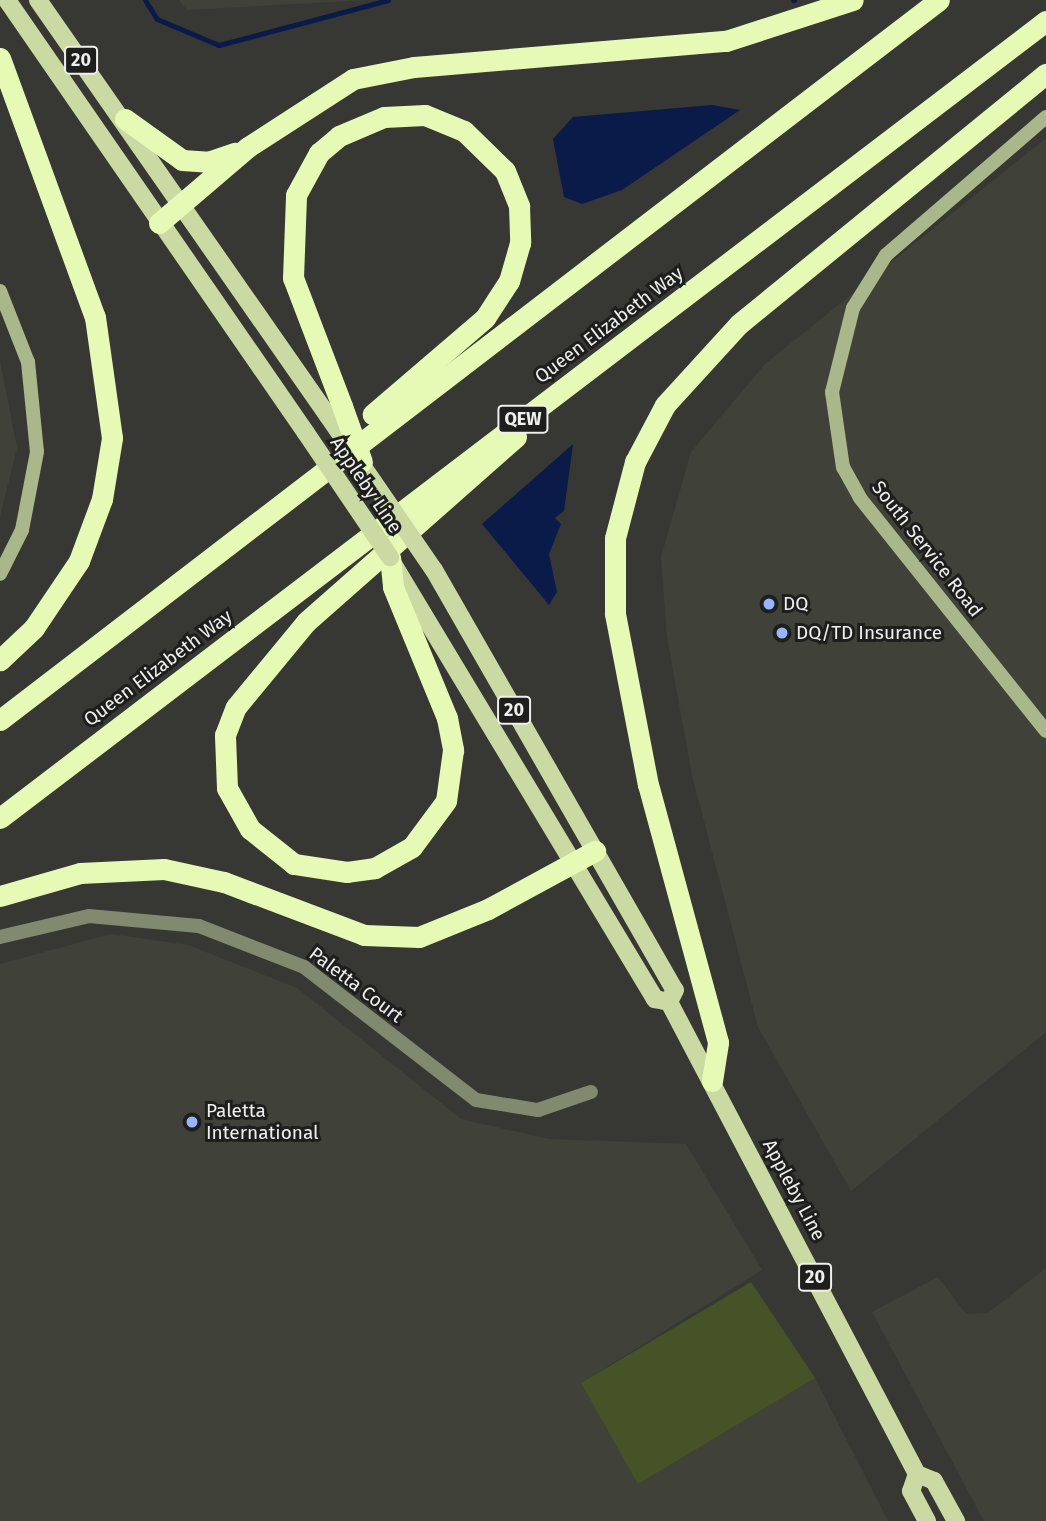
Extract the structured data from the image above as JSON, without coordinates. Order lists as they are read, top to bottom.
{
  "streets": {
    "highway": ["Queen Elizabeth Way", "QEW"],
    "main road": ["20", "Appleby Line"],
    "street": ["South Service Road", "Paletta Court"]
  },
  "places": ["DQ", "DQ/TD Insurance", "Paletta International"]
}
